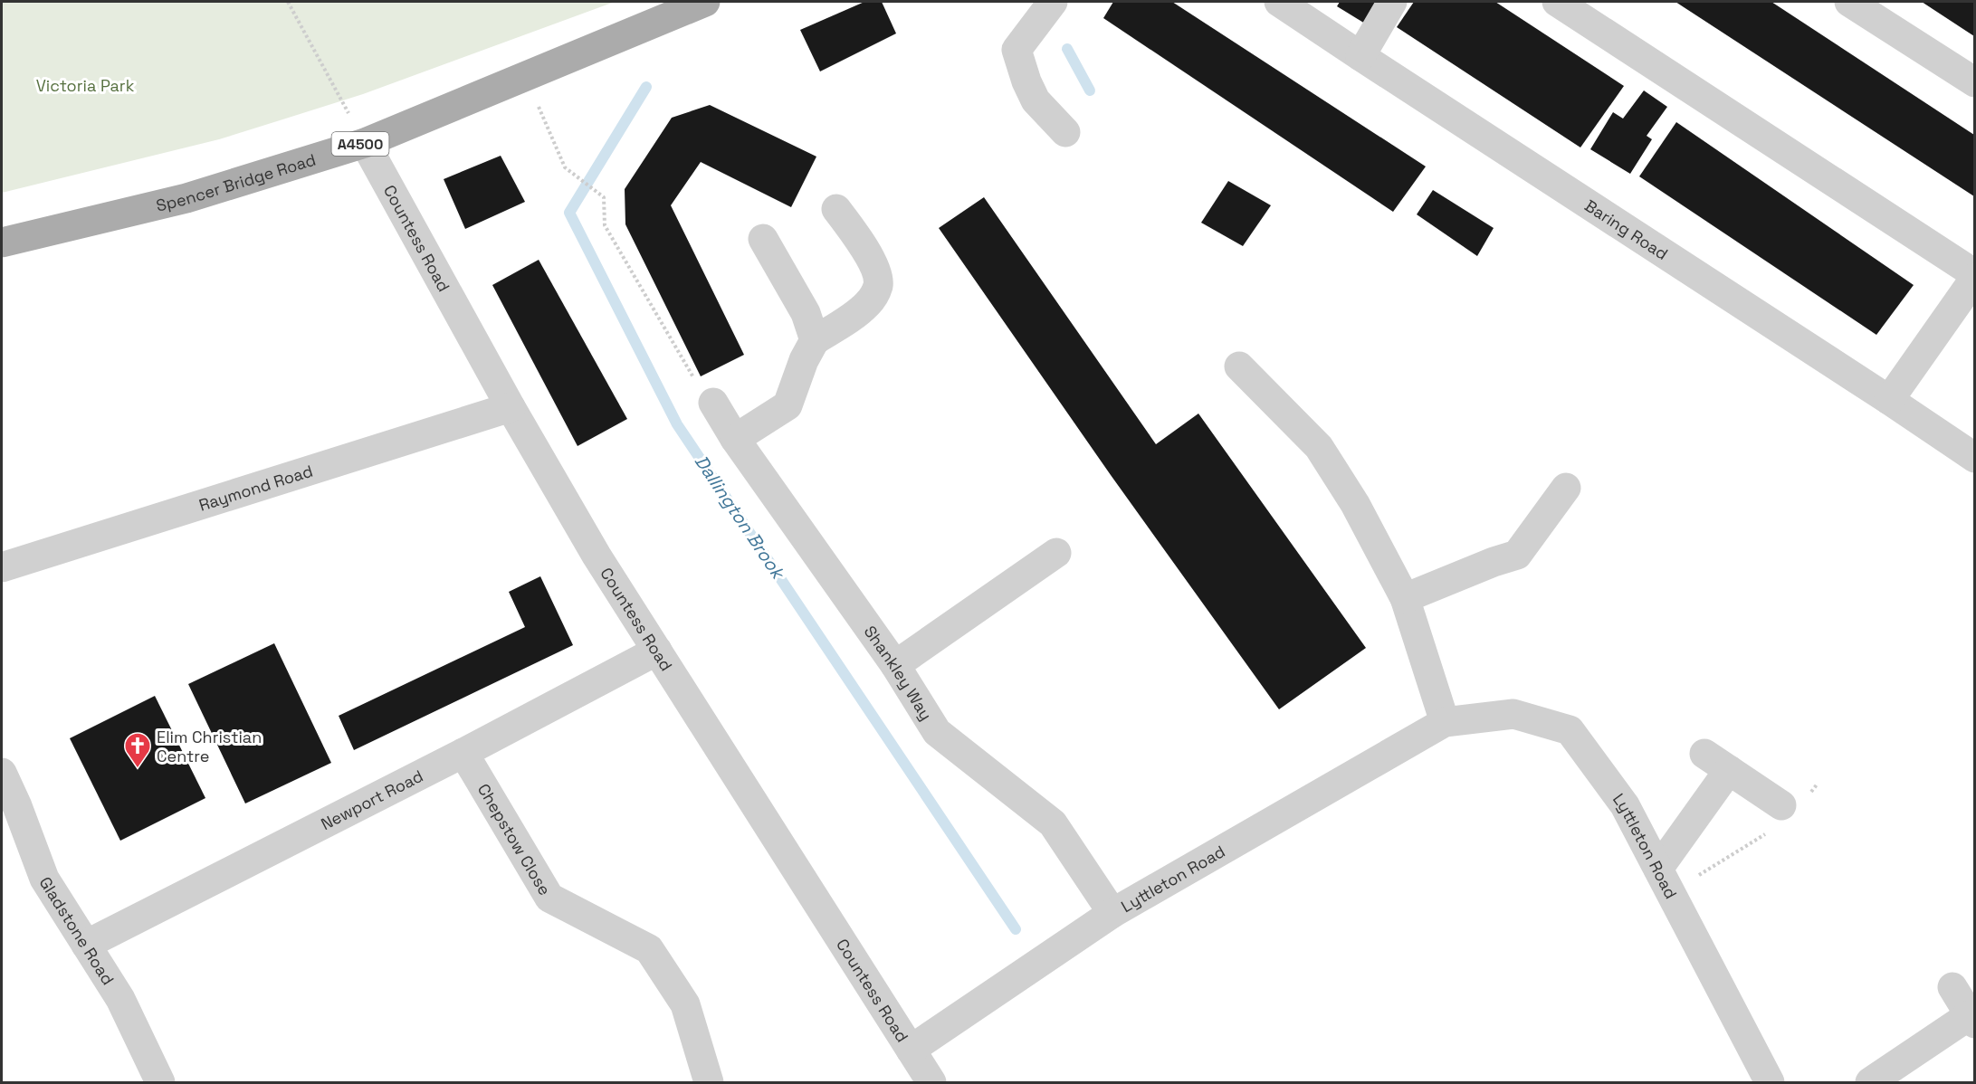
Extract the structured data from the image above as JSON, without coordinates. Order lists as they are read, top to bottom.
{
  "streets": {
    "main road": ["A4500", "Spencer Bridge Road"],
    "street": [
      "Baring Road",
      "Countess Road",
      "Raymond Road",
      "Shankley Way",
      "Newport Road",
      "Chepstow Close",
      "Lyttleton Road",
      "Gladstone Road"
    ]
  },
  "crossings": [
    ["Spencer Bridge Road", "Countess Road"],
    ["Countess Road", "Raymond Road"],
    ["Countess Road", "Newport Road"],
    ["Countess Road", "Lyttleton Road"],
    ["Shankley Way", "Lyttleton Road"],
    ["Newport Road", "Chepstow Close"],
    ["Newport Road", "Gladstone Road"]
  ],
  "water": ["Dallington Brook"],
  "parks": ["Victoria Park"],
  "places": {
    "church": ["Elim Christian Centre"]
  }
}
